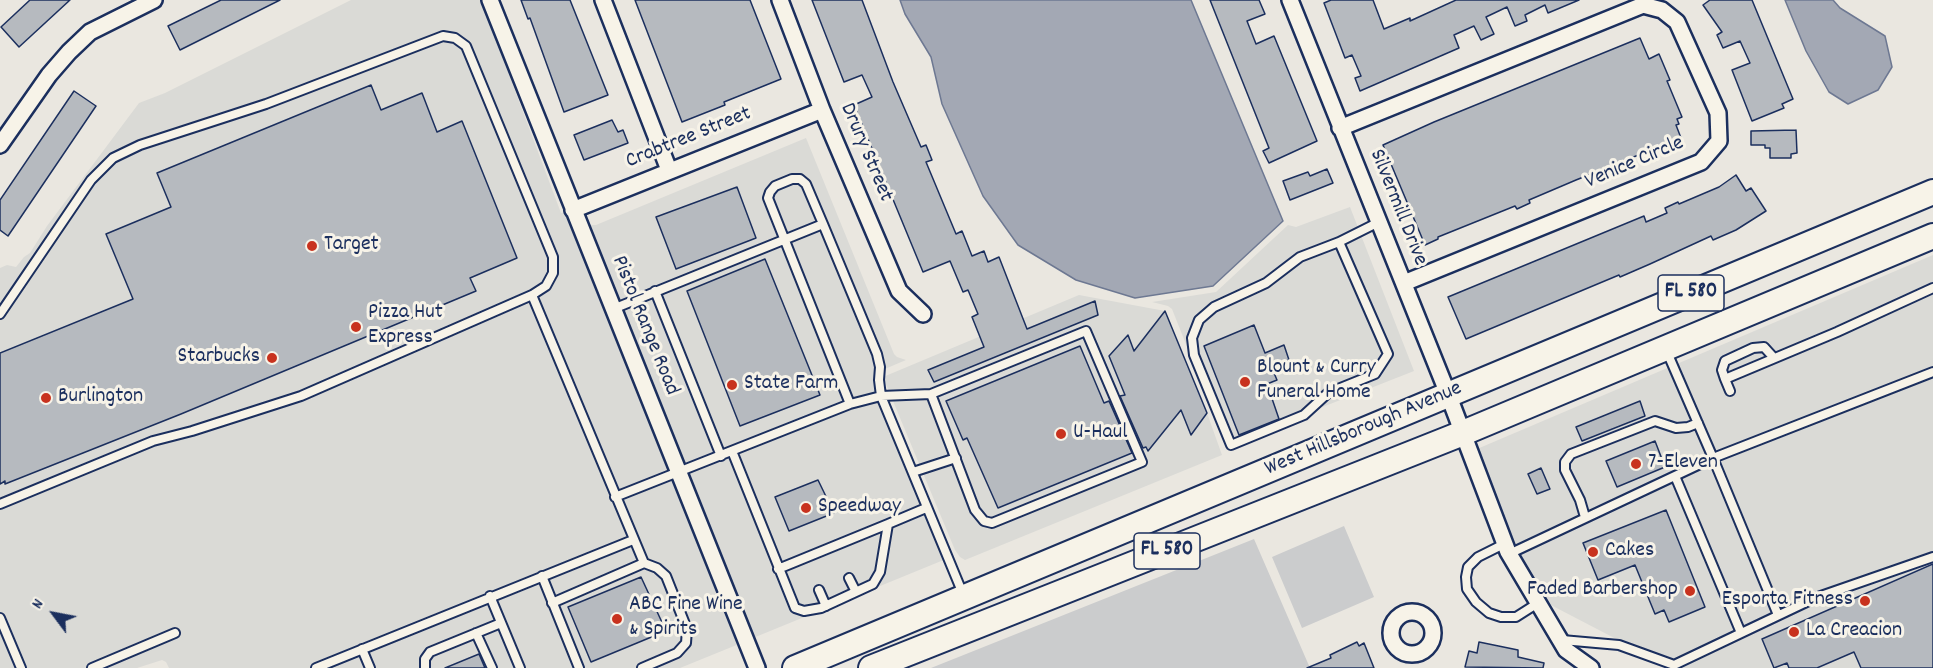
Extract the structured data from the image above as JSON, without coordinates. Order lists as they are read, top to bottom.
{
  "streets": {
    "main road": ["FL 580", "West Hillsborough Avenue"],
    "street": [
      "Crabtree Street",
      "Drury Street",
      "Venice Circle",
      "Silvermill Drive",
      "Pistol Range Road"
    ]
  },
  "crossings": [
    ["Crabtree Street", "Drury Street"],
    ["Crabtree Street", "Pistol Range Road"],
    ["Venice Circle", "Silvermill Drive"],
    ["Silvermill Drive", "West Hillsborough Avenue"]
  ],
  "places": [
    "Target",
    "Pizza Hut Express",
    "Starbucks",
    "Blount & Curry Funeral Home",
    "State Farm",
    "Burlington",
    "U-Haul",
    "7-Eleven",
    "Speedway",
    "Cakes",
    "Faded Barbershop",
    "Esporta Fitness",
    "ABC Fine Wine & Spirits",
    "La Creacion"
  ],
  "north": "top left"
}
